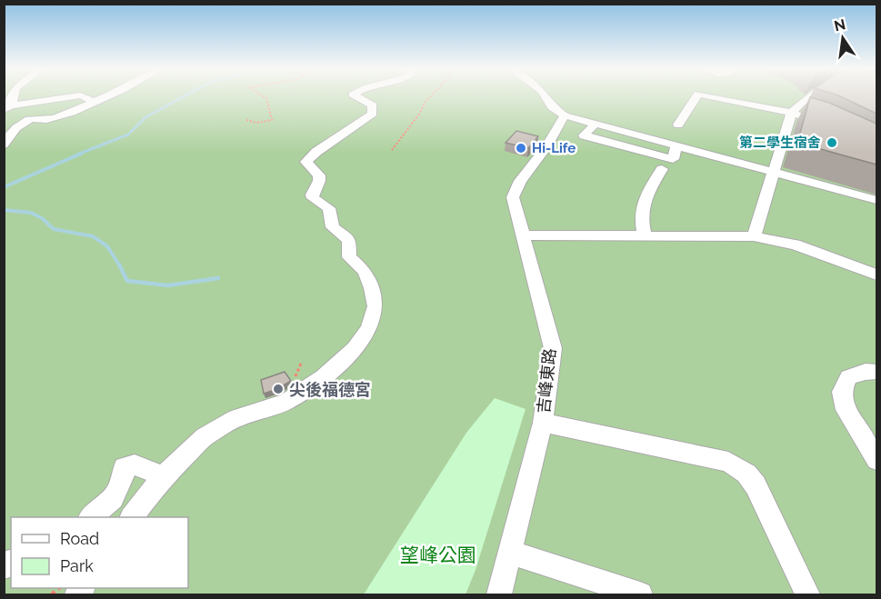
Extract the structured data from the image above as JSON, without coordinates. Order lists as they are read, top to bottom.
{
  "streets": {
    "street": ["吉峰東路"]
  },
  "parks": ["望峰公園"],
  "places": ["第二學生宿舍", "Hi-Life", "尖後福德宮"],
  "legend": ["Road", "Park"],
  "north": "top"
}
